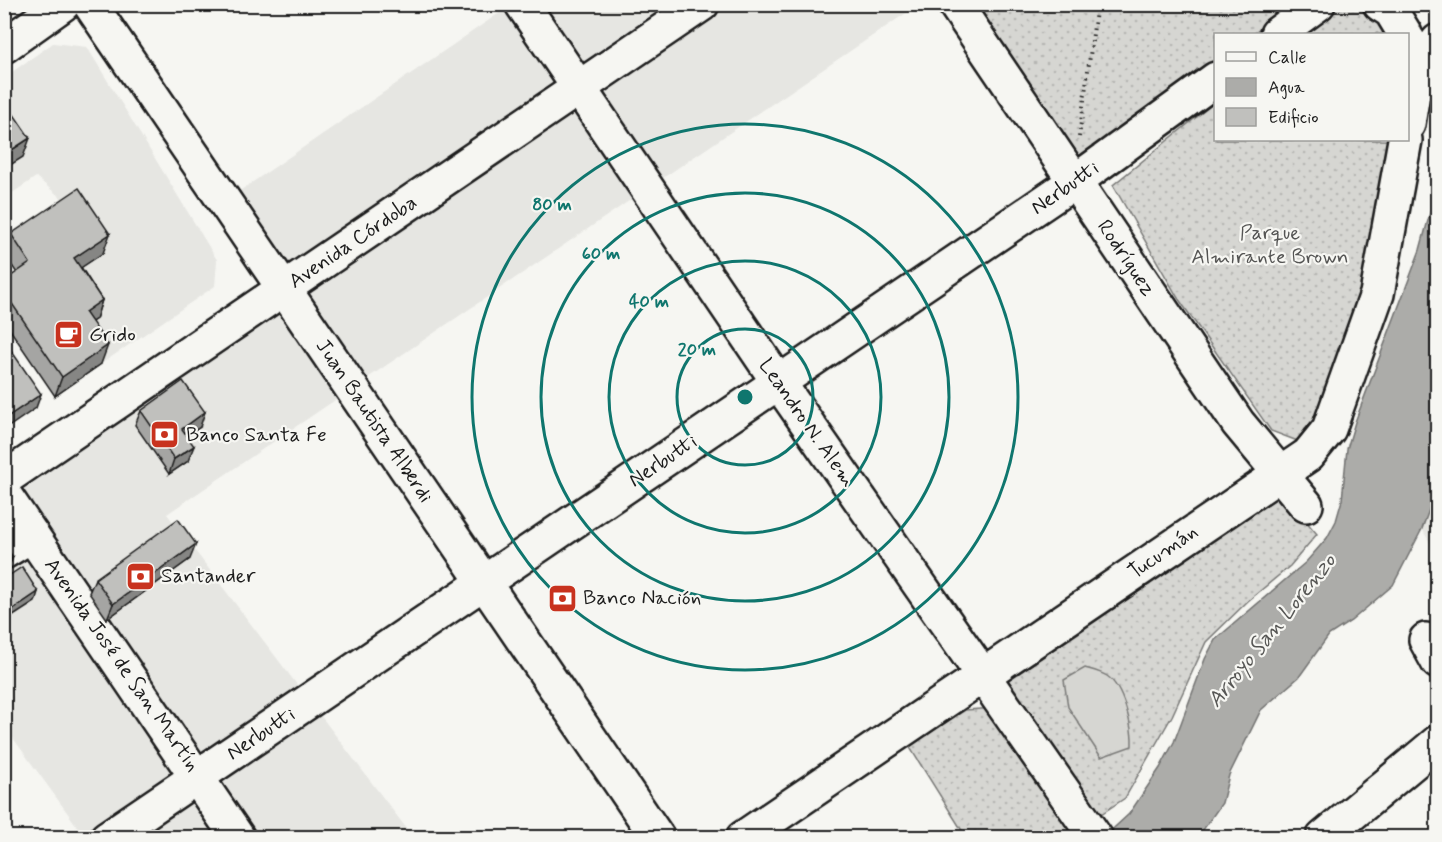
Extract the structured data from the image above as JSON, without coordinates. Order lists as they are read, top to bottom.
{
  "streets": {
    "street": [
      "Nerbutti",
      "Avenida Córdoba",
      "Rodríguez",
      "Juan Bautista Alberdi",
      "Leandro N. Alem",
      "Tucumán",
      "Avenida José de San Martín"
    ]
  },
  "crossings": [
    ["Nerbutti", "Rodríguez"],
    ["Nerbutti", "Juan Bautista Alberdi"],
    ["Nerbutti", "Leandro N. Alem"],
    ["Nerbutti", "Avenida José de San Martín"],
    ["Avenida Córdoba", "Juan Bautista Alberdi"],
    ["Avenida Córdoba", "Leandro N. Alem"],
    ["Rodríguez", "Tucumán"],
    ["Leandro N. Alem", "Tucumán"]
  ],
  "water": ["Arroyo San Lorenzo"],
  "parks": ["Parque Almirante Brown"],
  "places": {
    "cafe": ["Grido"],
    "bank": ["Banco Santa Fe", "Santander", "Banco Nación"]
  },
  "legend": ["Calle", "Agua", "Edificio"],
  "rings": [
    "80 m",
    "60 m",
    "40 m",
    "20 m"
  ]
}
